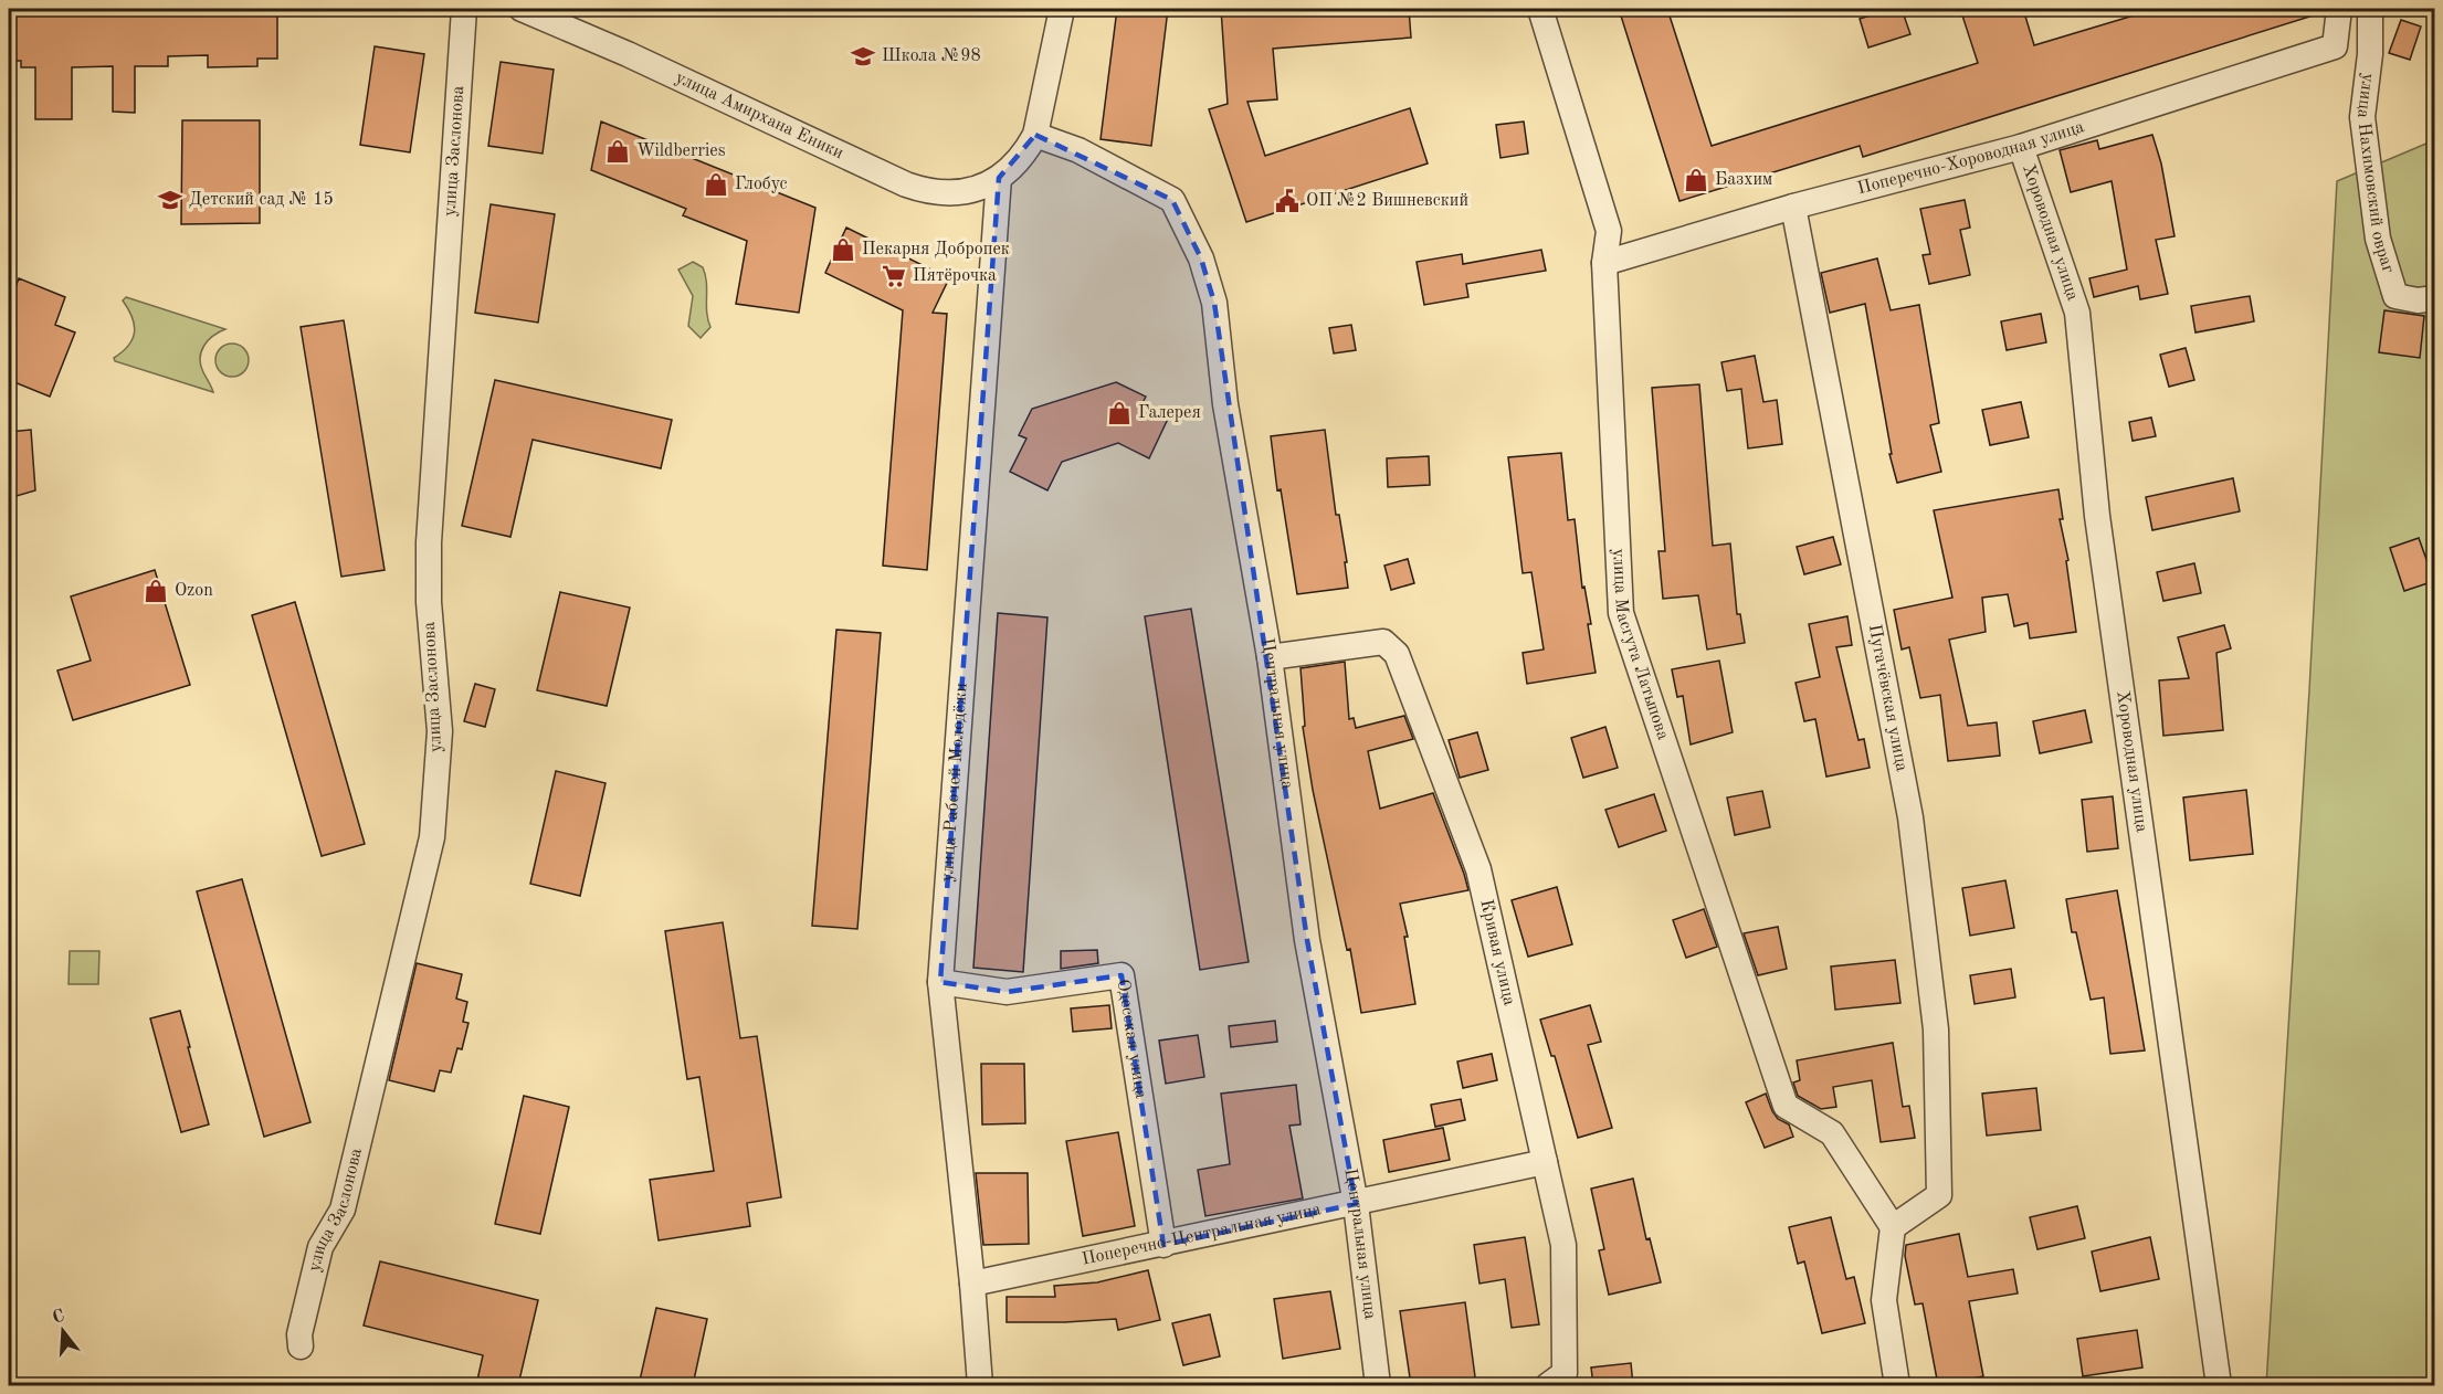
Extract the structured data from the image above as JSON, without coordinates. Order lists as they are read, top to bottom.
{
  "streets": {
    "street": [
      "улица Амирхана Еники",
      "улица Заслонова",
      "Поперечно-Хороводная улица",
      "улица Нахимовский овраг",
      "Хороводная улица",
      "улица Масгута Латыпова",
      "Пугачёвская улица",
      "Центральная улица",
      "улица Рабочей Молодёжи",
      "Кривая улица",
      "Одесская улица",
      "Поперечно-Центральная улица"
    ]
  },
  "crossings": [
    ["улица Амирхана Еники", "Центральная улица"],
    ["улица Амирхана Еники", "улица Рабочей Молодёжи"],
    ["Поперечно-Хороводная улица", "Хороводная улица"],
    ["Поперечно-Хороводная улица", "улица Масгута Латыпова"],
    ["Поперечно-Хороводная улица", "Пугачёвская улица"],
    ["улица Масгута Латыпова", "Пугачёвская улица"],
    ["Центральная улица", "Кривая улица"],
    ["Центральная улица", "Поперечно-Центральная улица"],
    ["улица Рабочей Молодёжи", "Одесская улица"],
    ["улица Рабочей Молодёжи", "Поперечно-Центральная улица"],
    ["Кривая улица", "Поперечно-Центральная улица"],
    ["Одесская улица", "Поперечно-Центральная улица"]
  ],
  "places": {
    "school or university": ["Школа №98", "Детский сад № 15"],
    "shop": [
      "Wildberries",
      "Базхим",
      "Глобус",
      "Пекарня Добропек",
      "Галерея",
      "Ozon"
    ],
    "public building": ["ОП №2 Вишневский"],
    "supermarket": ["Пятёрочка"]
  },
  "north": "top"
}
